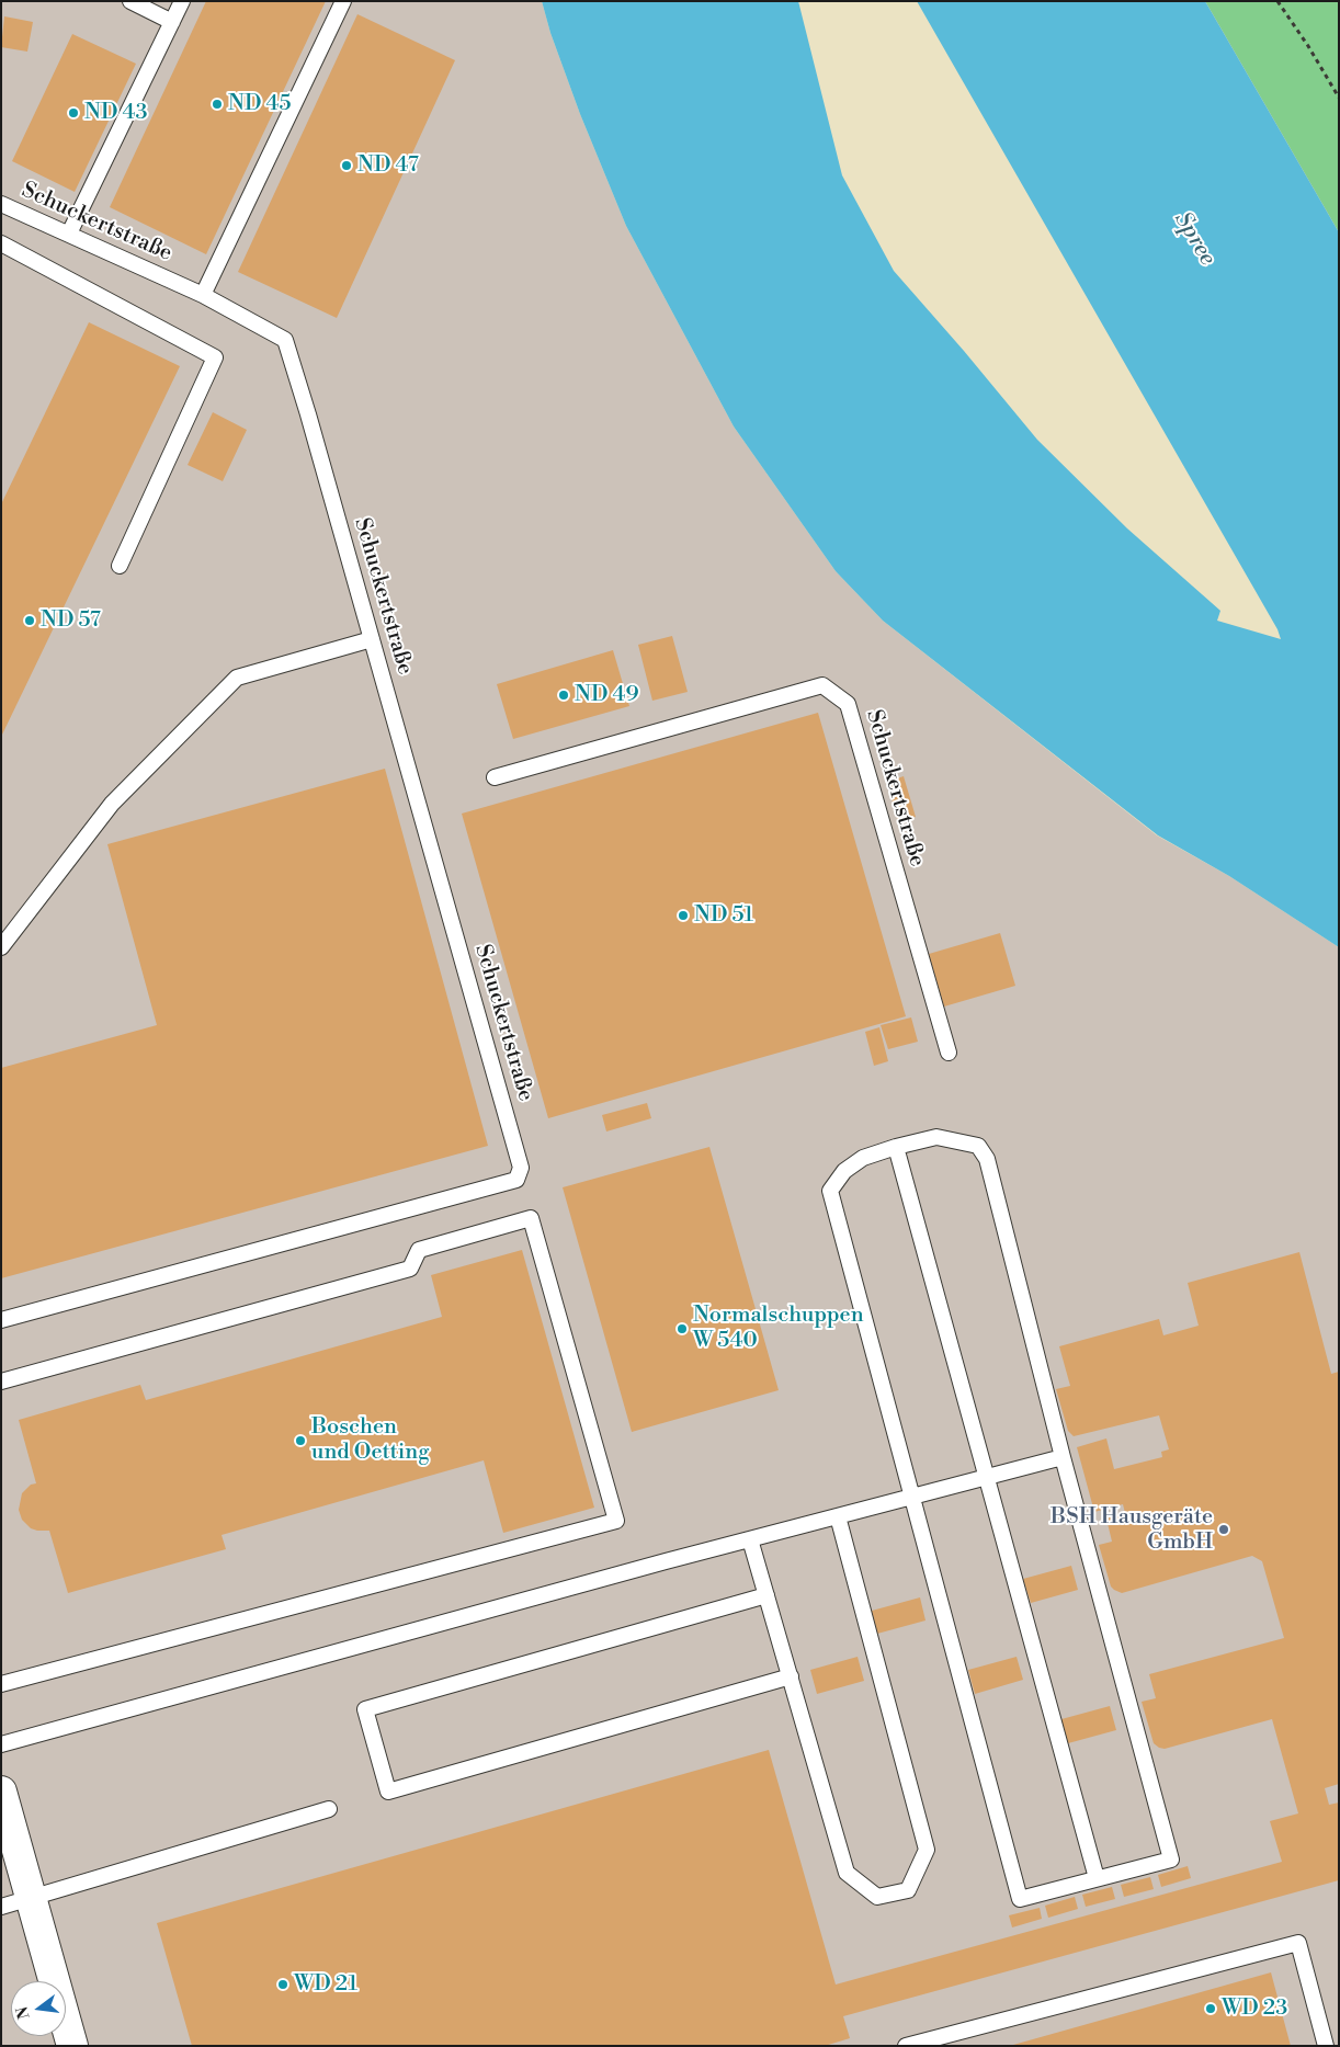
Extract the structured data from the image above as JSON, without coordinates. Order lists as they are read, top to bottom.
{
  "streets": {
    "lane": ["Schuckertstraße"]
  },
  "water": ["Spree"],
  "places": [
    "ND 45",
    "ND 43",
    "ND 47",
    "ND 57",
    "ND 49",
    "ND 51",
    "Normalschuppen W 540",
    "Boschen und Oetting",
    "BSH Hausgeräte GmbH",
    "WD 21",
    "WD 23"
  ],
  "north": "left"
}
